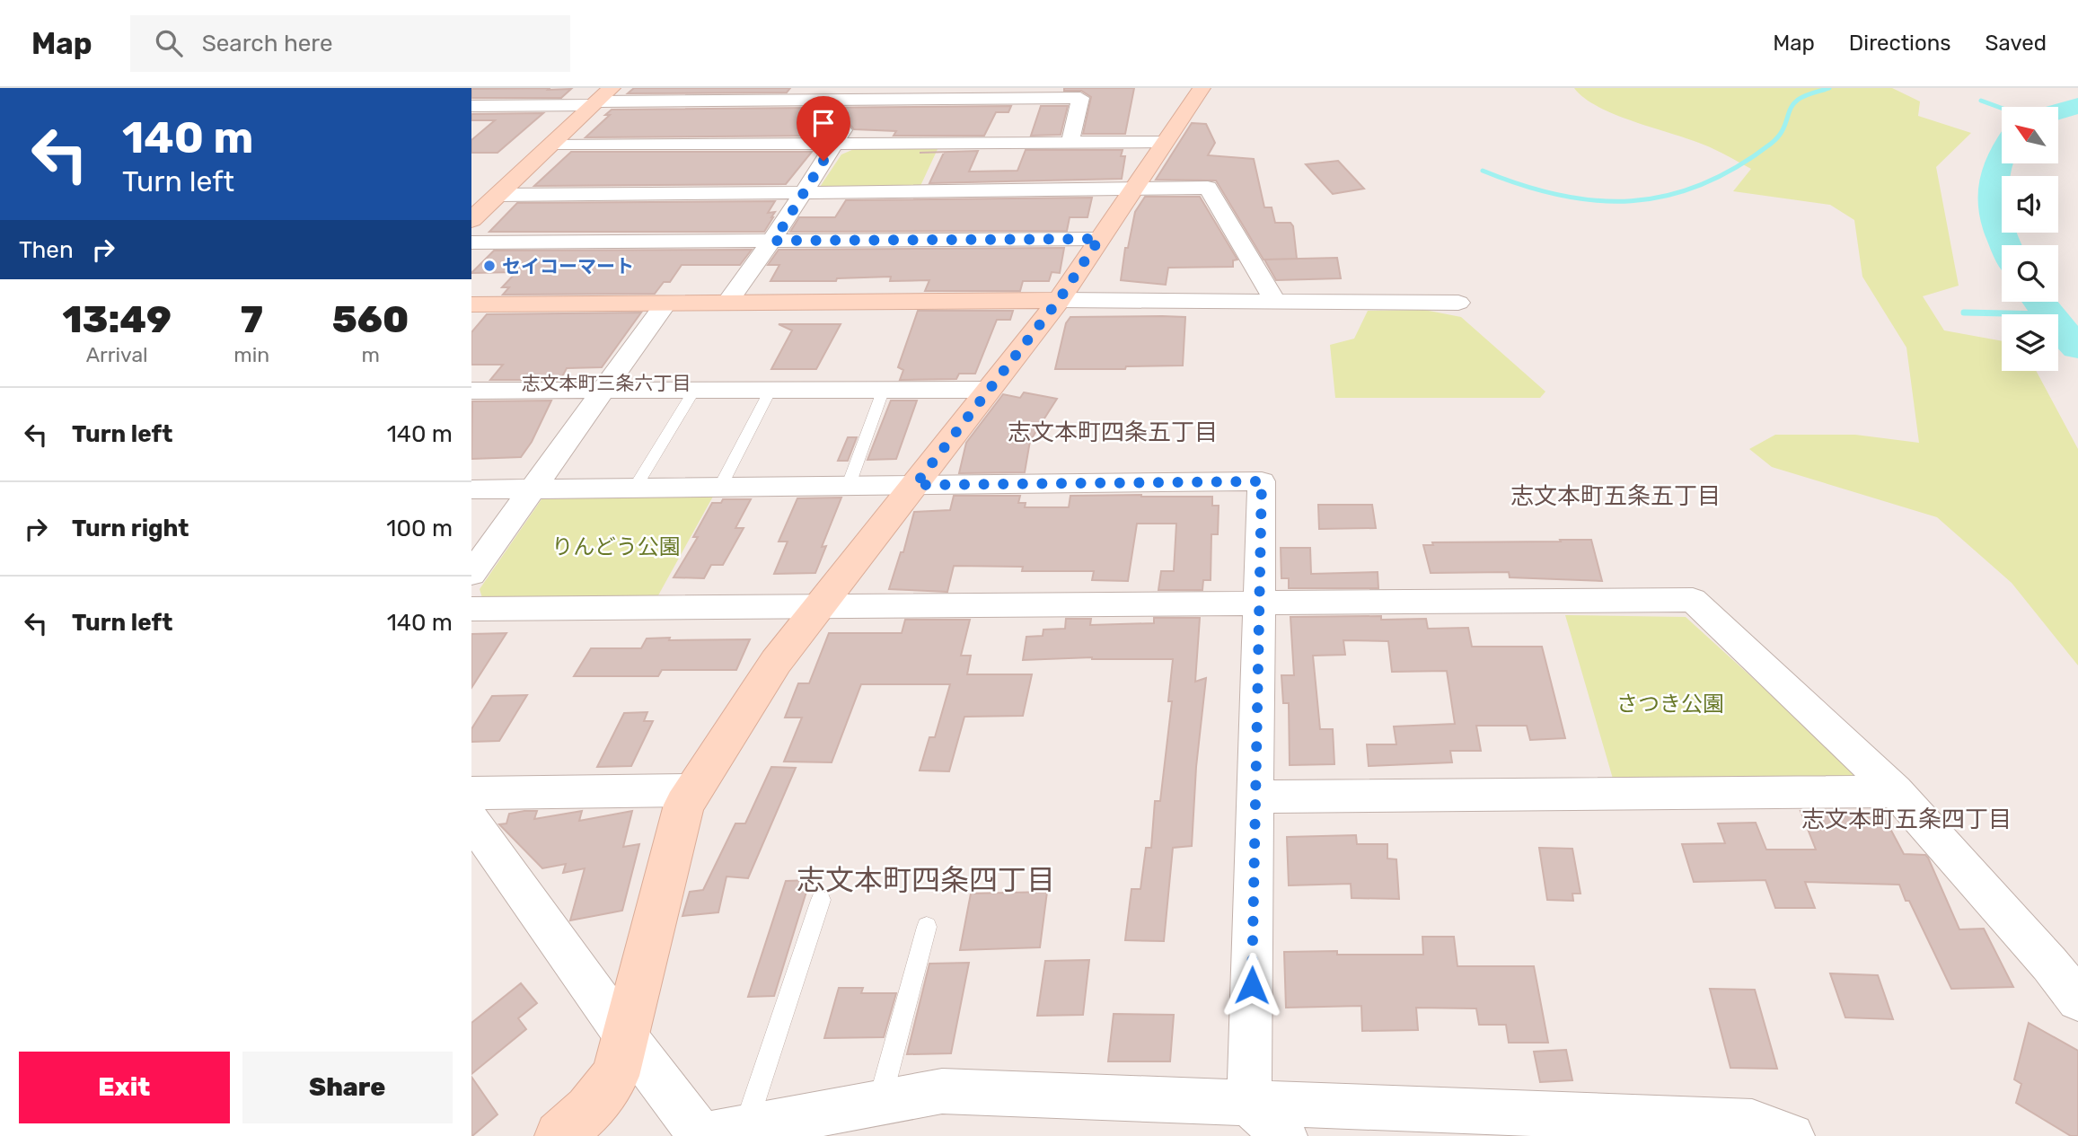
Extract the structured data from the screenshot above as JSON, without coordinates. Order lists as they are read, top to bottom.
{
  "districts": [
    "志文本町三条六丁目",
    "志文本町四条五丁目",
    "志文本町五条五丁目",
    "志文本町五条四丁目",
    "志文本町四条四丁目"
  ],
  "parks": ["りんどう公園", "さつき公園"],
  "places": ["セイコーマート"],
  "north": "top left",
  "page": {
    "header": "Map",
    "search": "Search here",
    "nav": ["Map", "Directions", "Saved"],
    "turn": ["140 m", "Turn left"],
    "then": "Then",
    "eta": [
      "13:49",
      "Arrival",
      "7",
      "min",
      "560",
      "m"
    ],
    "list": [
      {
        "name": "Turn left",
        "value": "140 m"
      },
      {
        "name": "Turn right",
        "value": "100 m"
      },
      {
        "name": "Turn left",
        "value": "140 m"
      }
    ],
    "buttons": ["Exit", "Share"]
  }
}
